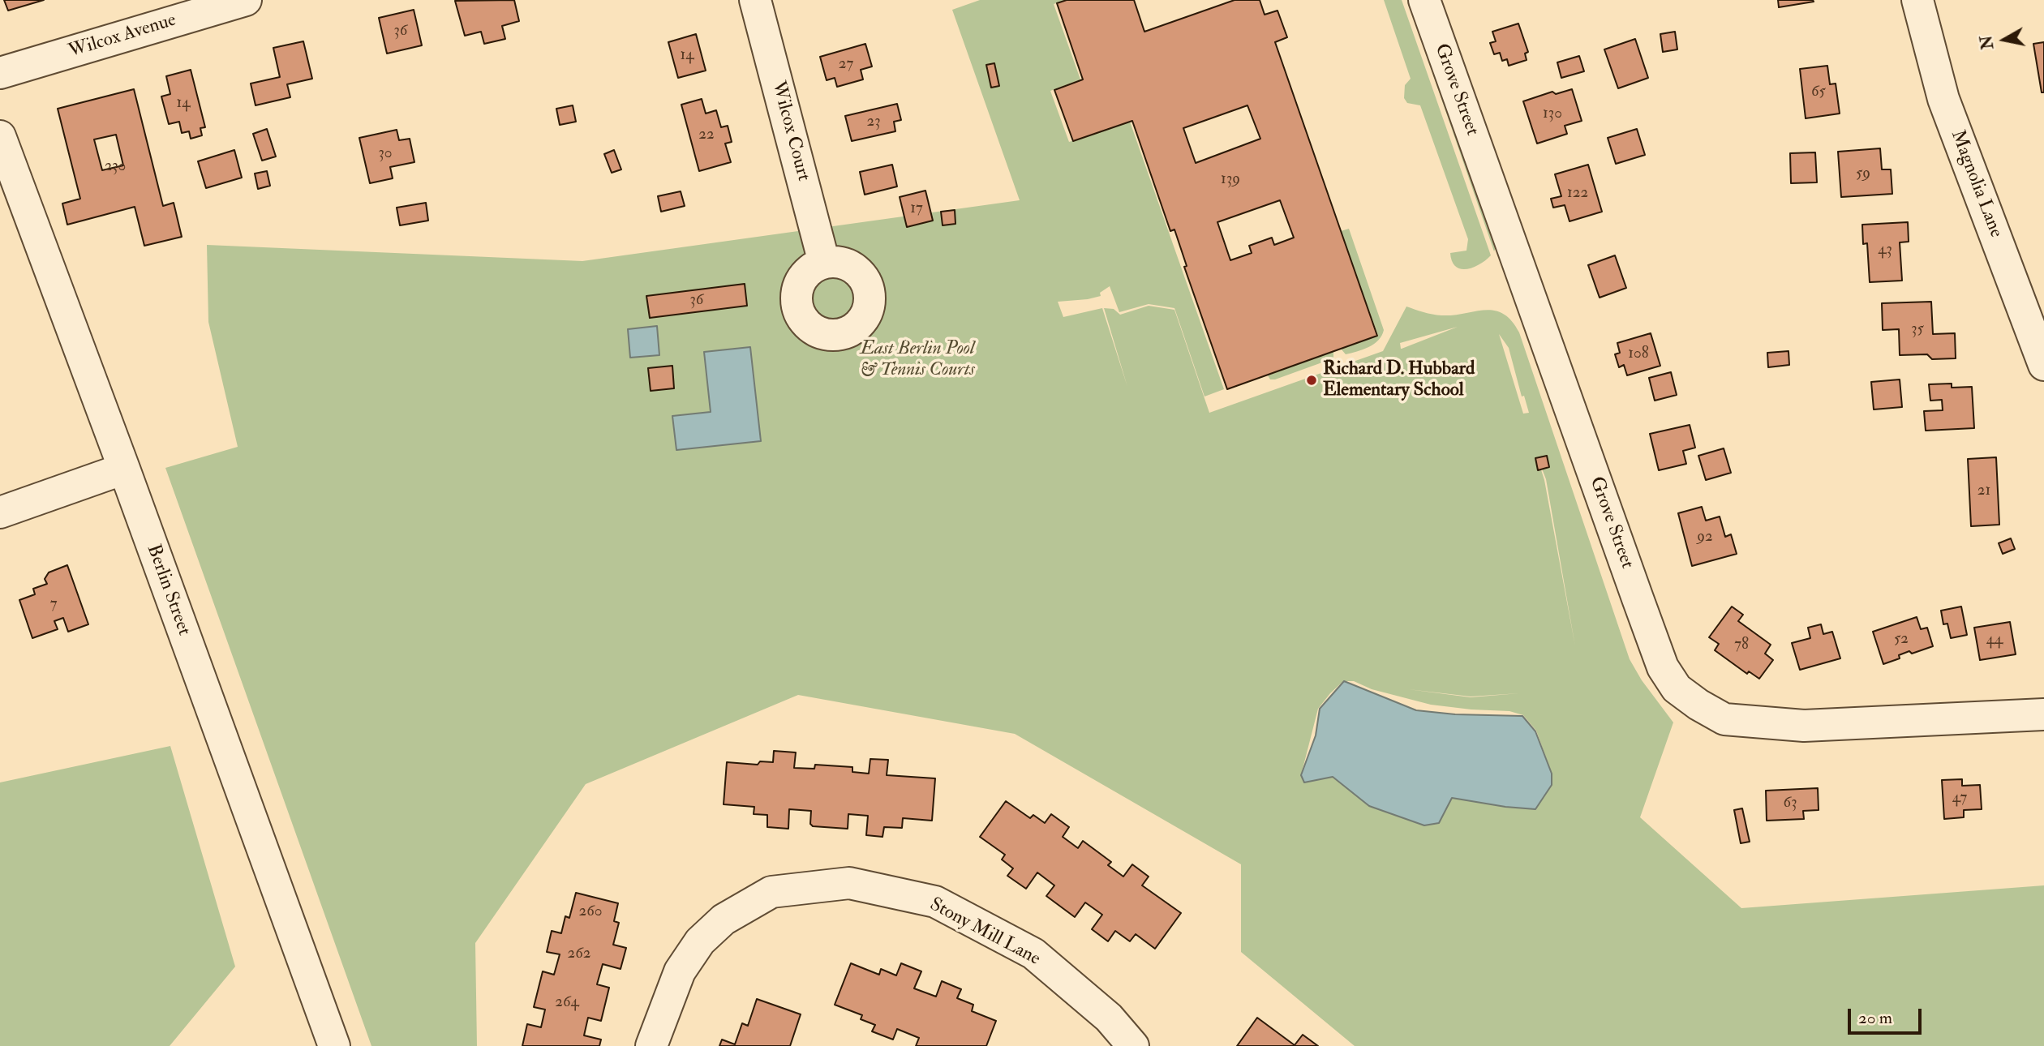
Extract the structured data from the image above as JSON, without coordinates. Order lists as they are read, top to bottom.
{
  "streets": {
    "street": [
      "Wilcox Avenue",
      "Grove Street",
      "Wilcox Court",
      "Magnolia Lane",
      "Berlin Street",
      "Stony Mill Lane"
    ]
  },
  "parks": ["East Berlin Pool & Tennis Courts"],
  "places": ["Richard D. Hubbard Elementary School"],
  "house_numbers": [
    "36",
    "14",
    "27",
    "65",
    "14",
    "130",
    "23",
    "22",
    "30",
    "230",
    "59",
    "139",
    "122",
    "17",
    "43",
    "36",
    "35",
    "108",
    "21",
    "92",
    "7",
    "52",
    "44",
    "78",
    "47",
    "63",
    "260",
    "262",
    "264"
  ],
  "scale_bar": "20 m",
  "north": "left"
}
